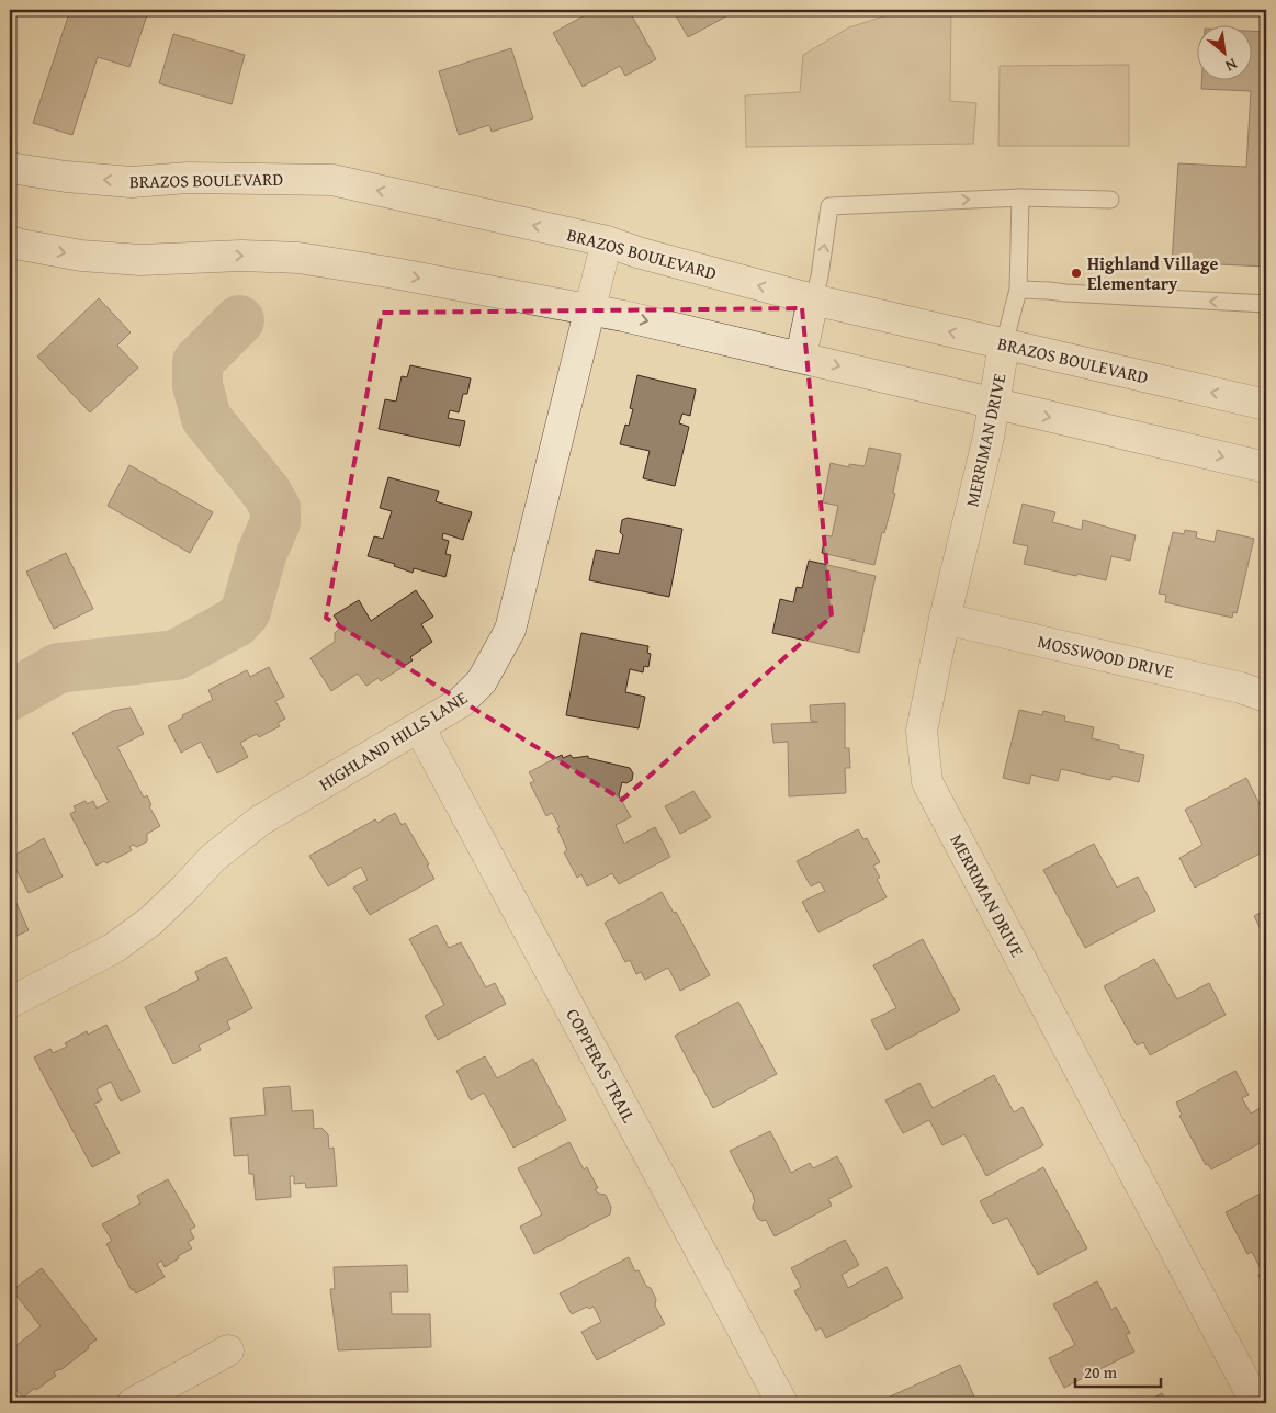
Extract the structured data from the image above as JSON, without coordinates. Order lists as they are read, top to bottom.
{
  "streets": {
    "street": [
      "BRAZOS BOULEVARD",
      "MERRIMAN DRIVE",
      "MOSSWOOD DRIVE",
      "HIGHLAND HILLS LANE",
      "COPPERAS TRAIL"
    ]
  },
  "crossings": [
    ["BRAZOS BOULEVARD", "MERRIMAN DRIVE"],
    ["BRAZOS BOULEVARD", "HIGHLAND HILLS LANE"],
    ["MERRIMAN DRIVE", "MOSSWOOD DRIVE"],
    ["HIGHLAND HILLS LANE", "COPPERAS TRAIL"]
  ],
  "places": ["Highland Village Elementary"],
  "scale_bar": "20 m",
  "north": "bottom right"
}
